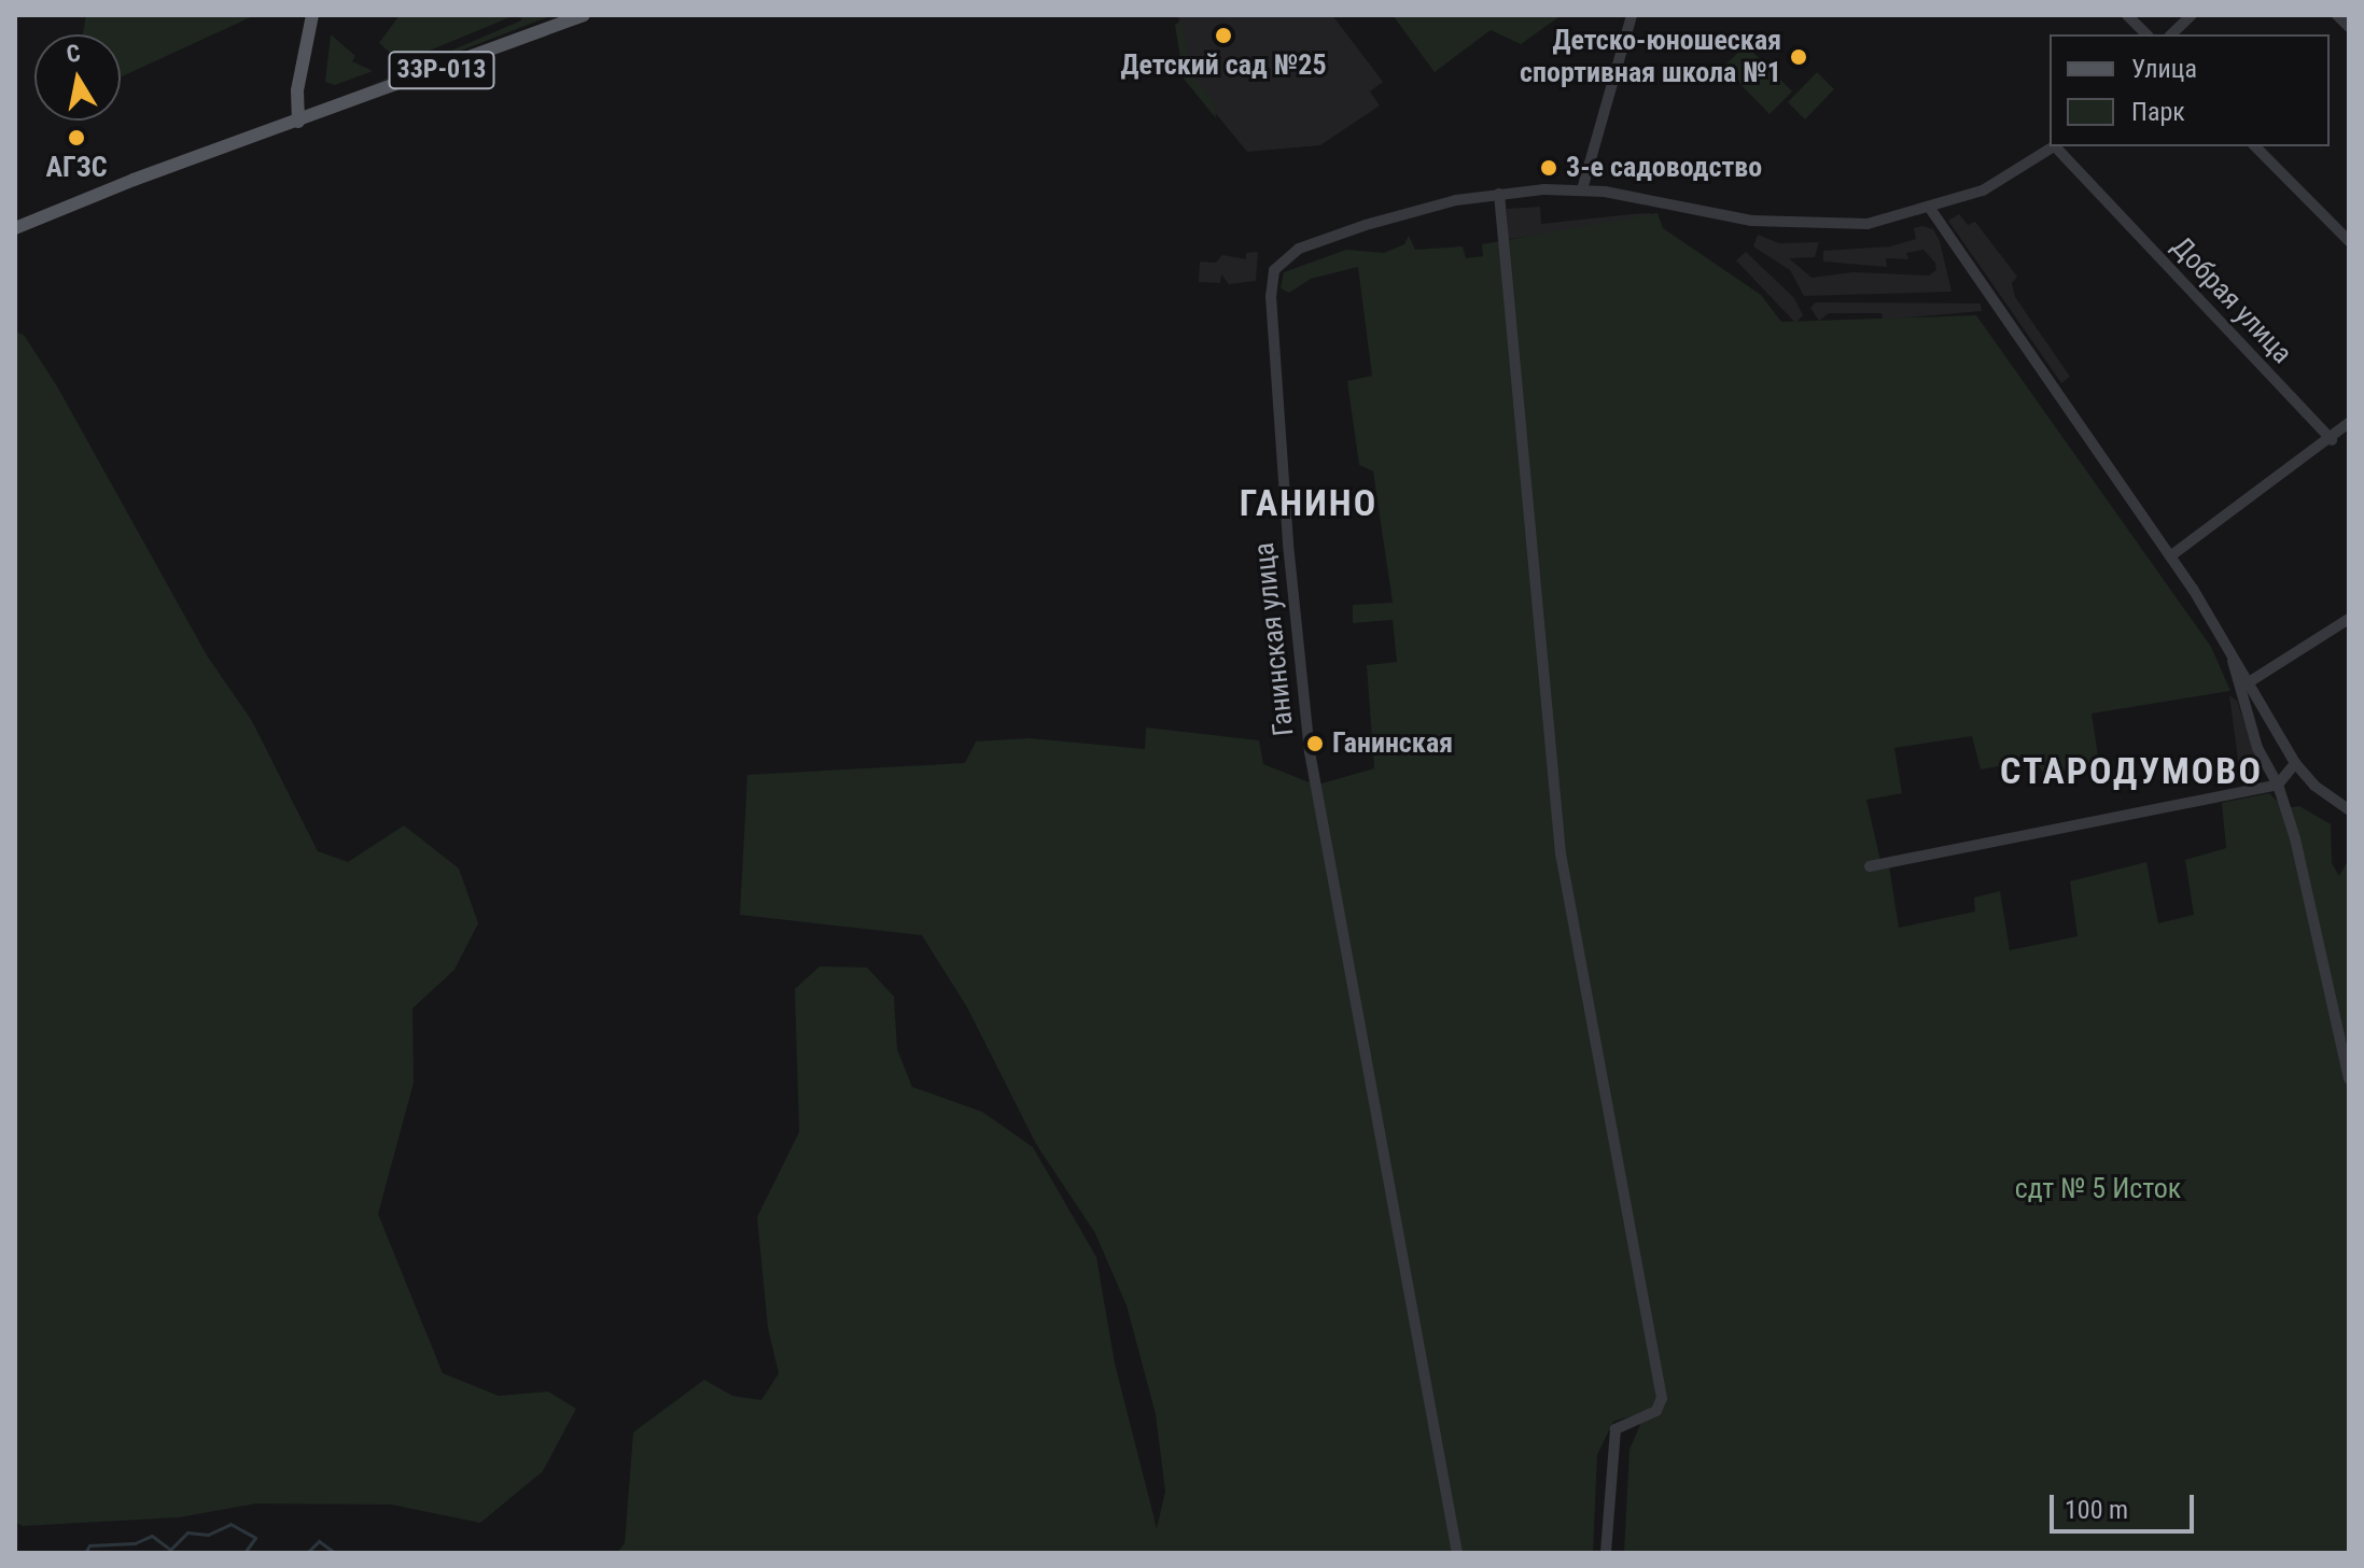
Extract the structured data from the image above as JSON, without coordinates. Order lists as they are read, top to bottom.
{
  "streets": {
    "main road": ["33Р-013"],
    "street": ["Добрая улица", "Ганинская улица"]
  },
  "districts": ["ГАНИНО", "СТАРОДУМОВО"],
  "parks": ["сдт № 5 Исток"],
  "places": [
    "Детский сад №25",
    "Детско-юношеская спортивная школа №1",
    "АГЗС",
    "3-е садоводство",
    "Ганинская"
  ],
  "legend": ["Улица", "Парк"],
  "scale_bar": "100 m",
  "north": "top"
}
